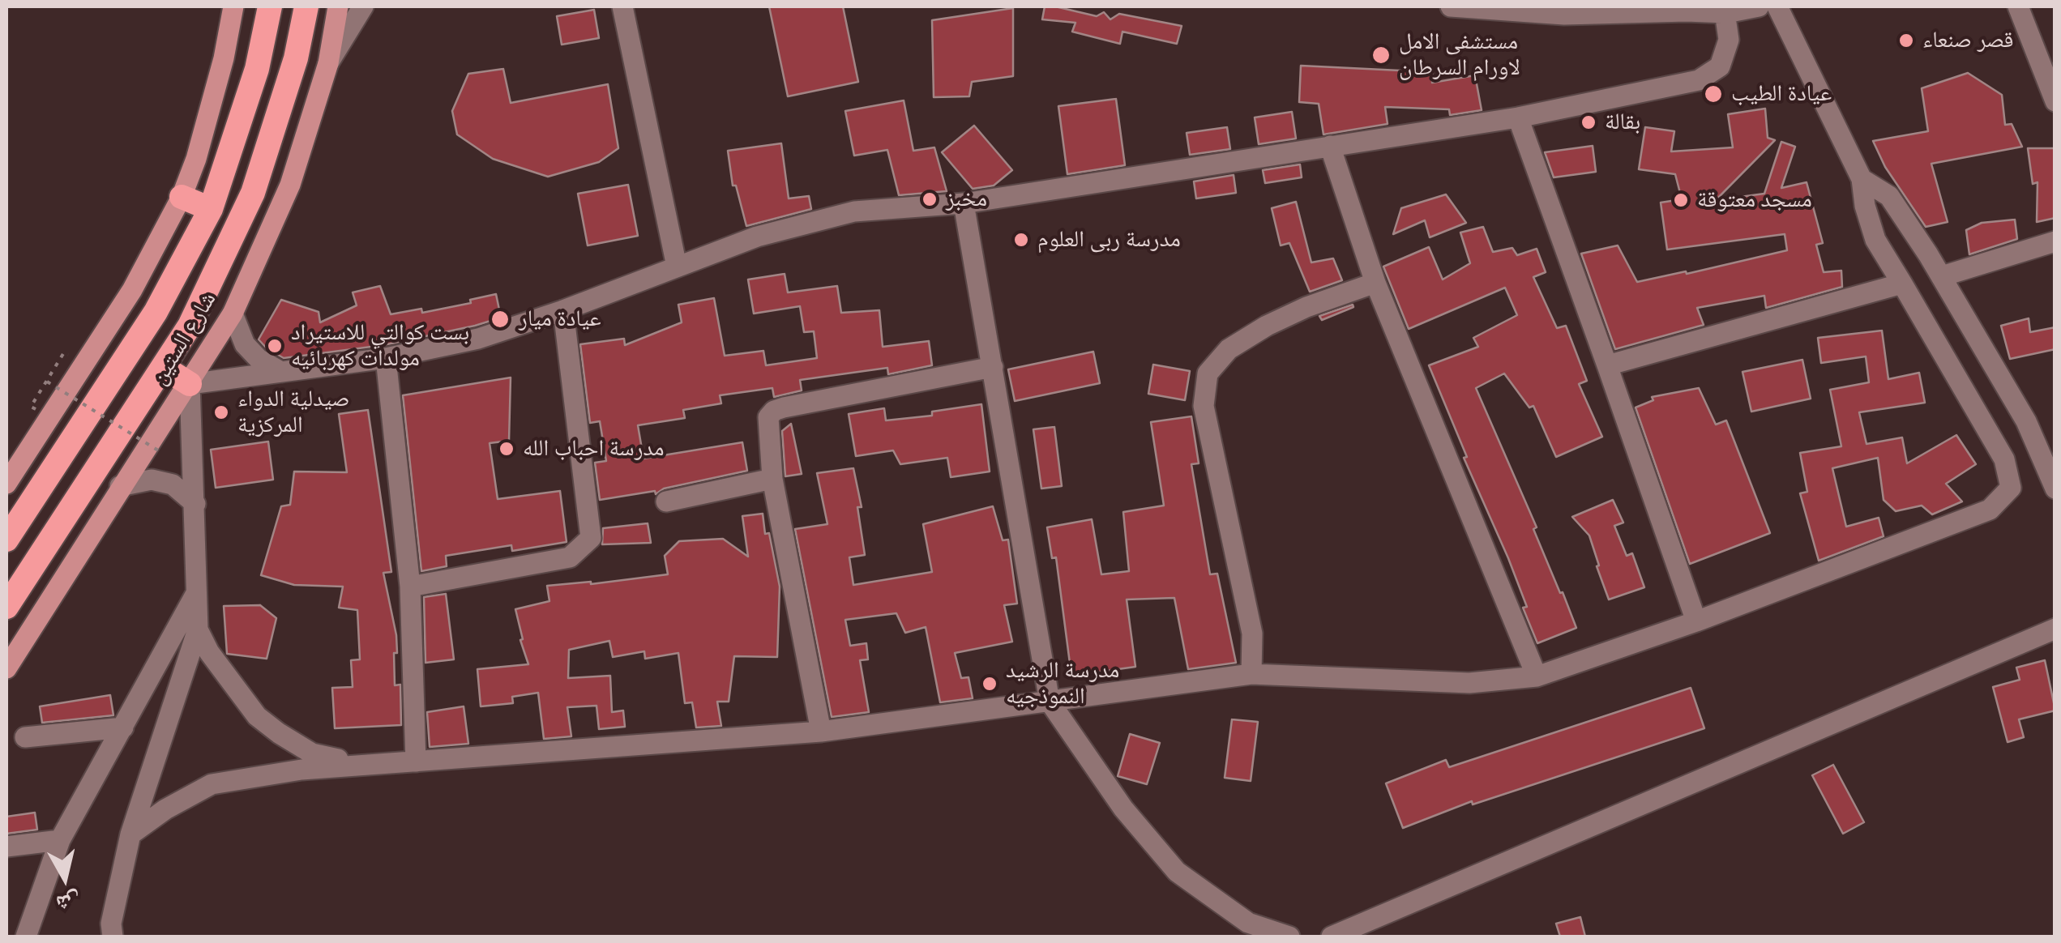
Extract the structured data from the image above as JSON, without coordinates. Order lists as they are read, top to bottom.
{
  "streets": {
    "highway": ["شارع الستين"]
  },
  "places": [
    "قصر صنعاء",
    "مستشفى الامل لاورام السرطان",
    "عيادة الطيب",
    "بقالة",
    "مخبز",
    "مسجد معتوقة",
    "مدرسة ربى العلوم",
    "عيادة ميار",
    "بست كوالتي للاستيراد مولدات كهربائيه",
    "صيدلية الدواء المركزية",
    "مدرسة احباب الله",
    "مدرسة الرشيد النموذجيه"
  ],
  "north": "bottom"
}
